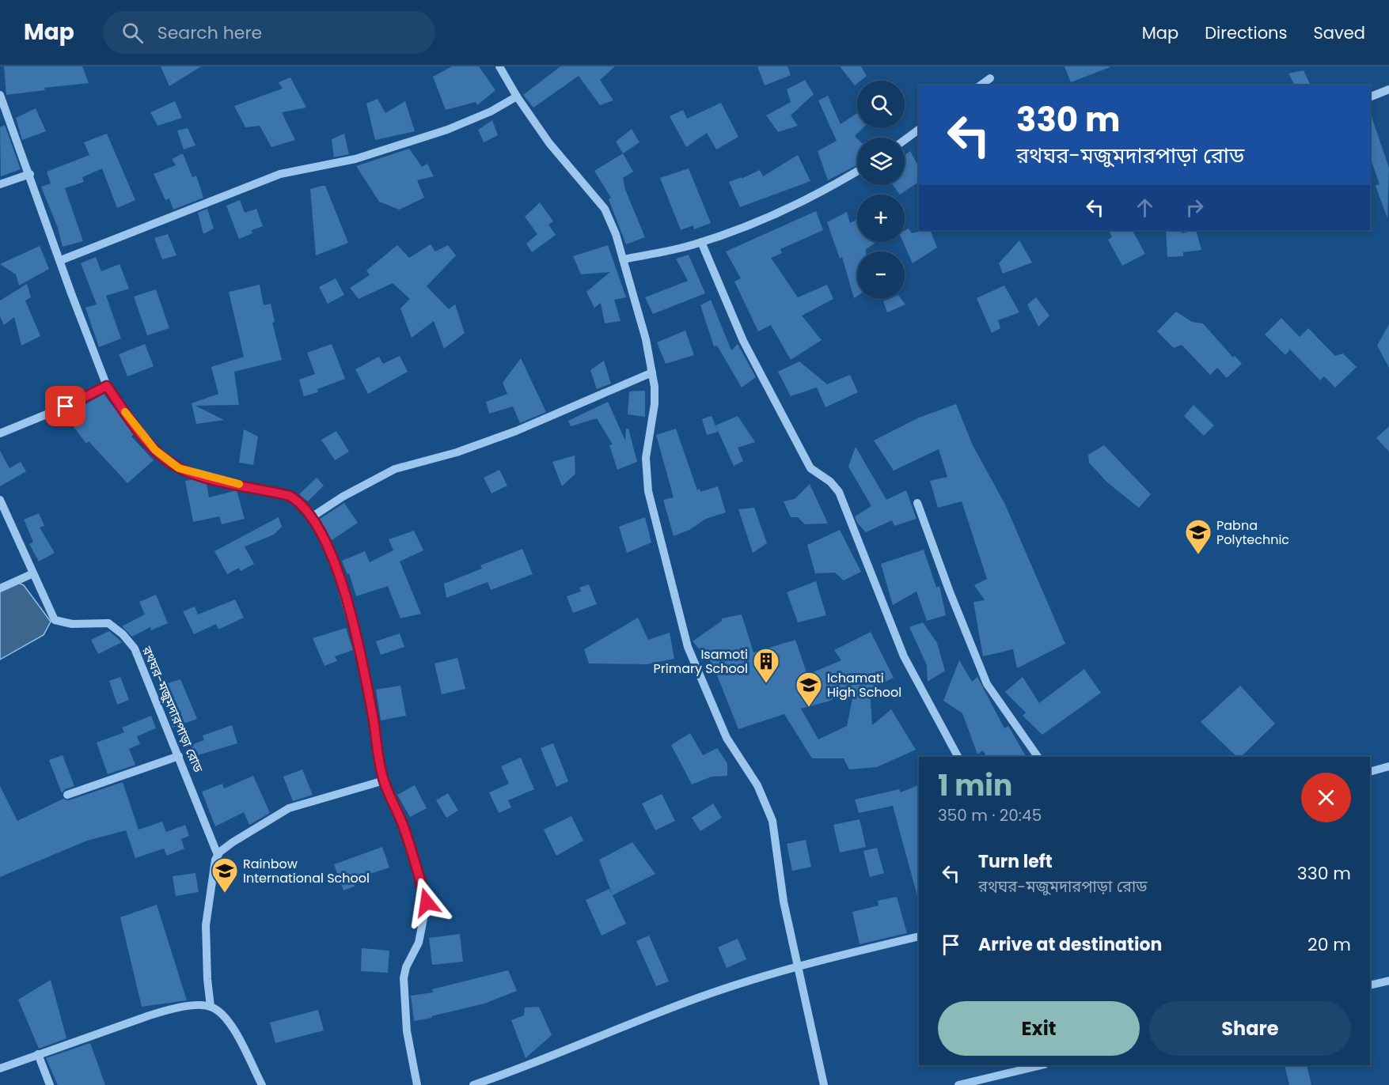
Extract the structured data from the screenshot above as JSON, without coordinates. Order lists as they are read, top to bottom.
{
  "streets": {
    "street": ["রথঘর-মজুমদারপাড়া রোড"]
  },
  "places": {
    "school or university": ["Pabna Polytechnic", "Ichamati High School", "Rainbow International School"],
    "building": ["Isamoti Primary School"]
  },
  "page": {
    "header": "Map",
    "search": "Search here",
    "nav": ["Map", "Directions", "Saved"],
    "map_buttons": ["+", "−"],
    "turn": ["330 m", "রথঘর-মজুমদারপাড়া রোড"],
    "heading": ["1 min", "350 m · 20:45"],
    "list": [
      {
        "name": "Turn left",
        "note": "রথঘর-মজুমদারপাড়া রোড",
        "value": "330 m"
      },
      {
        "name": "Arrive at destination",
        "value": "20 m"
      }
    ],
    "buttons": ["Exit", "Share"]
  }
}
